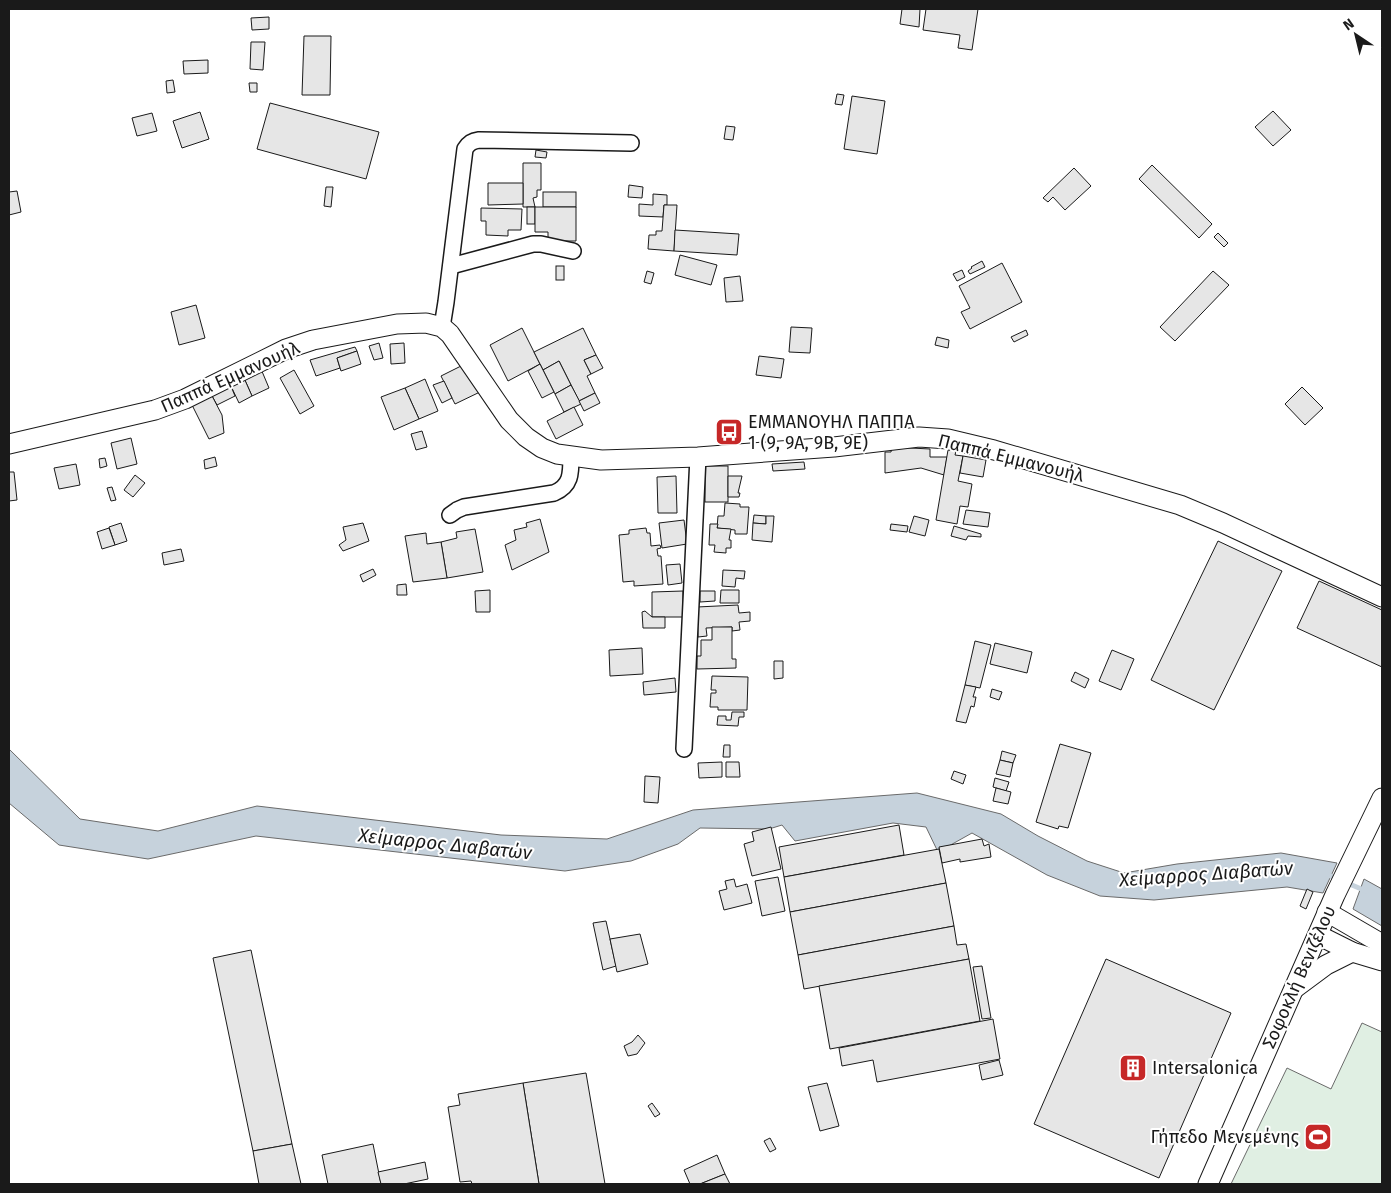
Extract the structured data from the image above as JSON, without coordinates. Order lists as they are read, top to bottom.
{
  "streets": {
    "street": ["Παππά Εμμανουήλ", "Σοφοκλή Βενιζέλου"]
  },
  "water": ["Χείμαρρος Διαβατών"],
  "places": {
    "bus stop": ["ΕΜΜΑΝΟΥΗΛ ΠΑΠΠΑ 1 (9, 9Α, 9Β, 9Ε)"],
    "building": ["Intersalonica"],
    "sports": ["Γήπεδο Μενεμένης"]
  },
  "north": "top left"
}
